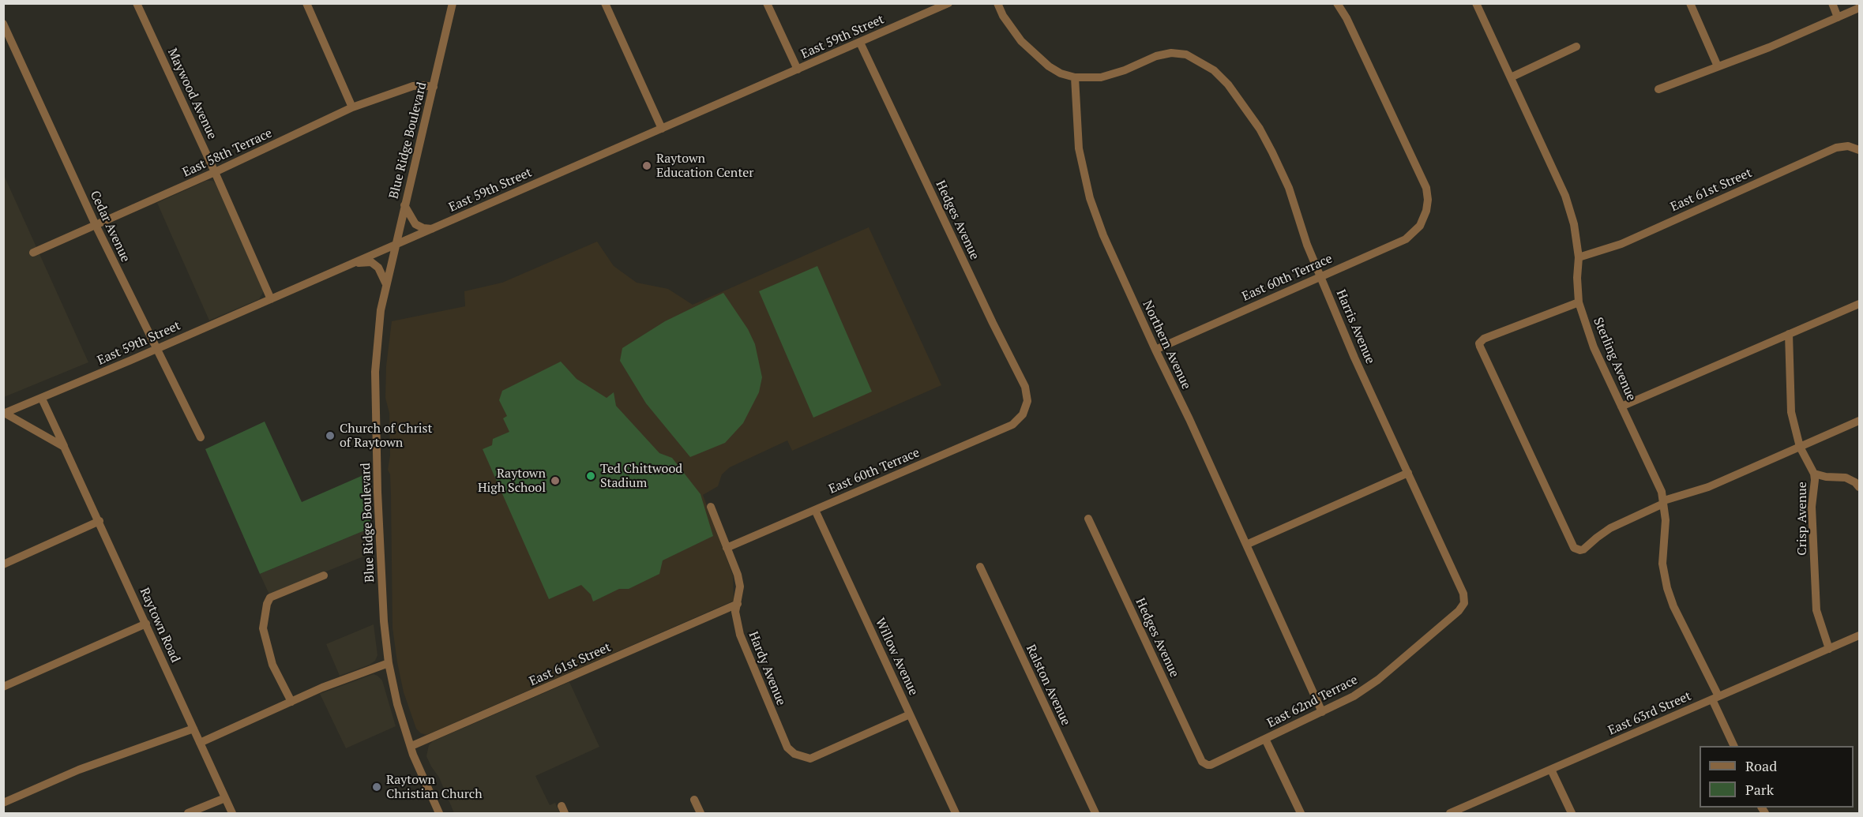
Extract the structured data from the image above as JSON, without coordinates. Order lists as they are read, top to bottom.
{
  "streets": {
    "street": [
      "East 59th Street",
      "Maywood Avenue",
      "Blue Ridge Boulevard",
      "East 58th Terrace",
      "East 61st Street",
      "Hedges Avenue",
      "Cedar Avenue",
      "East 60th Terrace",
      "Harris Avenue",
      "Northern Avenue",
      "Sterling Avenue",
      "Crisp Avenue",
      "Raytown Road",
      "Willow Avenue",
      "Hardy Avenue",
      "Ralston Avenue",
      "East 62nd Terrace",
      "East 63rd Street"
    ]
  },
  "crossings": [
    ["East 59th Street", "Maywood Avenue"],
    ["East 59th Street", "Blue Ridge Boulevard"],
    ["East 59th Street", "Hedges Avenue"],
    ["East 59th Street", "Cedar Avenue"],
    ["East 59th Street", "Raytown Road"],
    ["Maywood Avenue", "East 58th Terrace"],
    ["Blue Ridge Boulevard", "East 58th Terrace"],
    ["Blue Ridge Boulevard", "East 61st Street"],
    ["East 58th Terrace", "Cedar Avenue"],
    ["East 61st Street", "Sterling Avenue"],
    ["East 61st Street", "Hardy Avenue"],
    ["Hedges Avenue", "East 60th Terrace"],
    ["Hedges Avenue", "East 62nd Terrace"],
    ["East 60th Terrace", "Harris Avenue"],
    ["East 60th Terrace", "Northern Avenue"],
    ["East 60th Terrace", "Willow Avenue"],
    ["East 60th Terrace", "Hardy Avenue"],
    ["Harris Avenue", "Northern Avenue"],
    ["Harris Avenue", "East 62nd Terrace"],
    ["Northern Avenue", "East 62nd Terrace"],
    ["Sterling Avenue", "East 63rd Street"],
    ["Crisp Avenue", "East 63rd Street"],
    ["Willow Avenue", "Hardy Avenue"]
  ],
  "places": [
    "Raytown Education Center",
    "Church of Christ of Raytown",
    "Ted Chittwood Stadium",
    "Raytown High School",
    "Raytown Christian Church"
  ],
  "legend": ["Road", "Park"]
}
